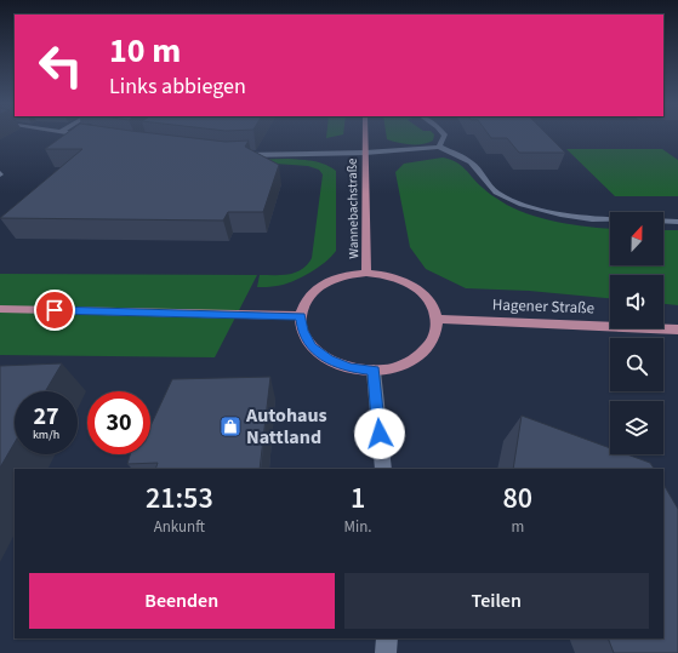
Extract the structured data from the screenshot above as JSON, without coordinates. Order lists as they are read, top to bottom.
{
  "streets": {
    "main road": ["Wannebachstraße", "Hagener Straße"]
  },
  "crossings": [
    ["Wannebachstraße", "Hagener Straße"]
  ],
  "places": {
    "shop": ["Autohaus Nattland"]
  },
  "north": "top",
  "page": {
    "turn": ["10 m", "Links abbiegen"],
    "speed": "27 km/h",
    "limit": "30",
    "eta": [
      "21:53",
      "Ankunft",
      "1",
      "Min.",
      "80",
      "m"
    ],
    "buttons": ["Beenden", "Teilen"]
  }
}
